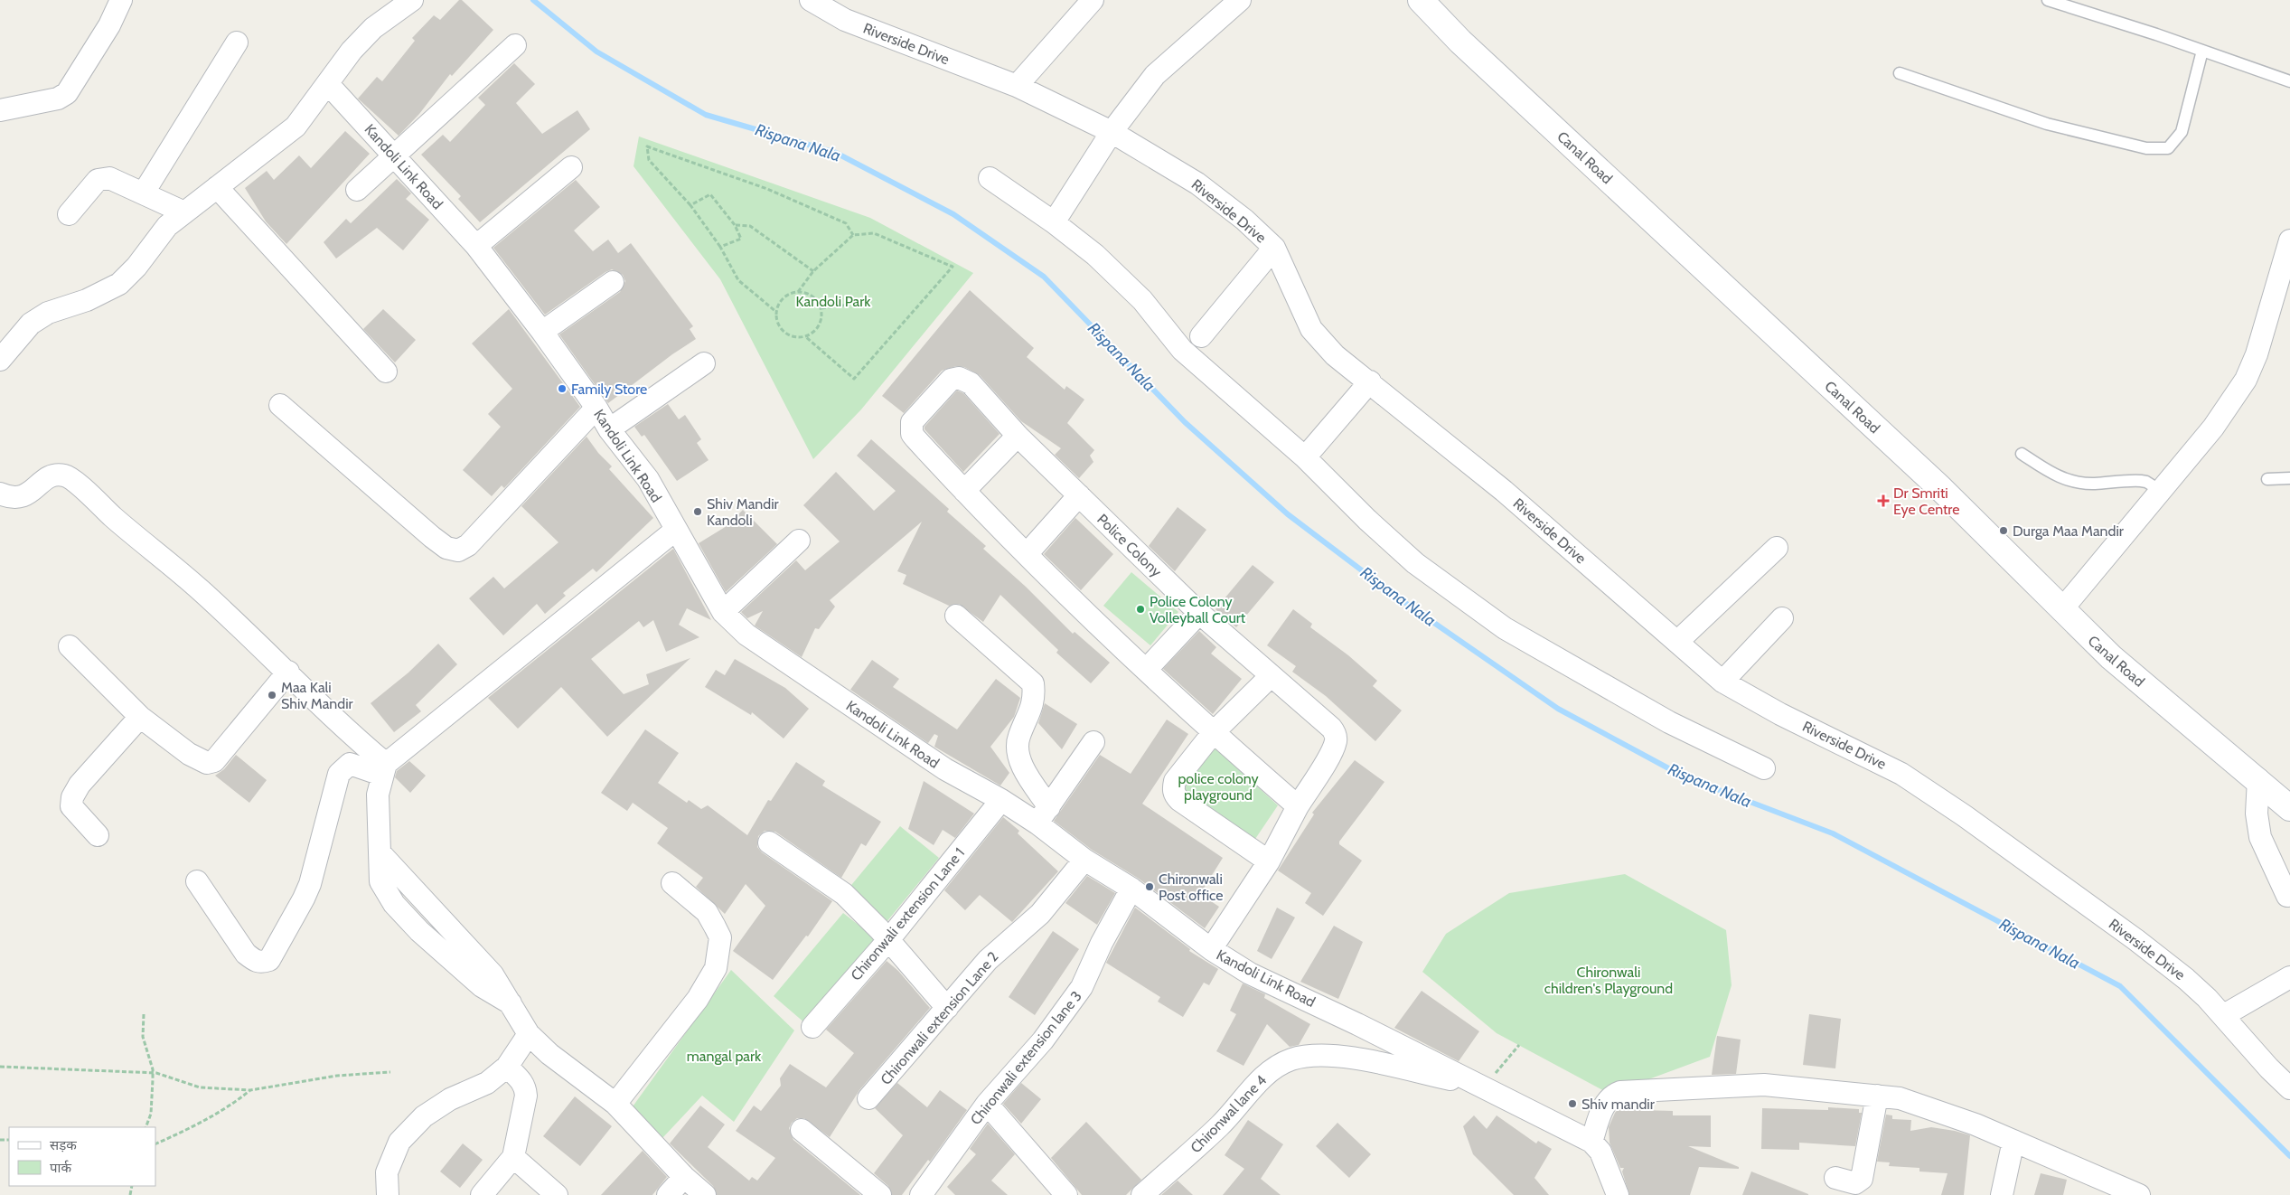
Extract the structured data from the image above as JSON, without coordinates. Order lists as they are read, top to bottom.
{
  "streets": {
    "street": [
      "Riverside Drive",
      "Canal Road",
      "Kandoli Link Road",
      "Police Colony",
      "Chironwali extension Lane 1",
      "Chironwali extension Lane 2",
      "Chironwali extension lane 3",
      "Chironwal lane 4"
    ]
  },
  "crossings": [
    ["Kandoli Link Road", "Chironwali extension Lane 1"],
    ["Kandoli Link Road", "Chironwali extension Lane 2"],
    ["Kandoli Link Road", "Chironwali extension lane 3"],
    ["Kandoli Link Road", "Chironwal lane 4"]
  ],
  "water": ["Rispana Nala"],
  "parks": [
    "Kandoli Park",
    "police colony playground",
    "Chironwali children's Playground",
    "mangal park"
  ],
  "places": {
    "other": [
      "Family Store",
      "Shiv Mandir Kandoli",
      "Durga Maa Mandir",
      "Police Colony Volleyball Court",
      "Maa Kali Shiv Mandir",
      "Chironwali Post office",
      "Shiv mandir"
    ],
    "health": ["Dr Smriti Eye Centre"]
  },
  "legend": ["सड़क", "पार्क"]
}
